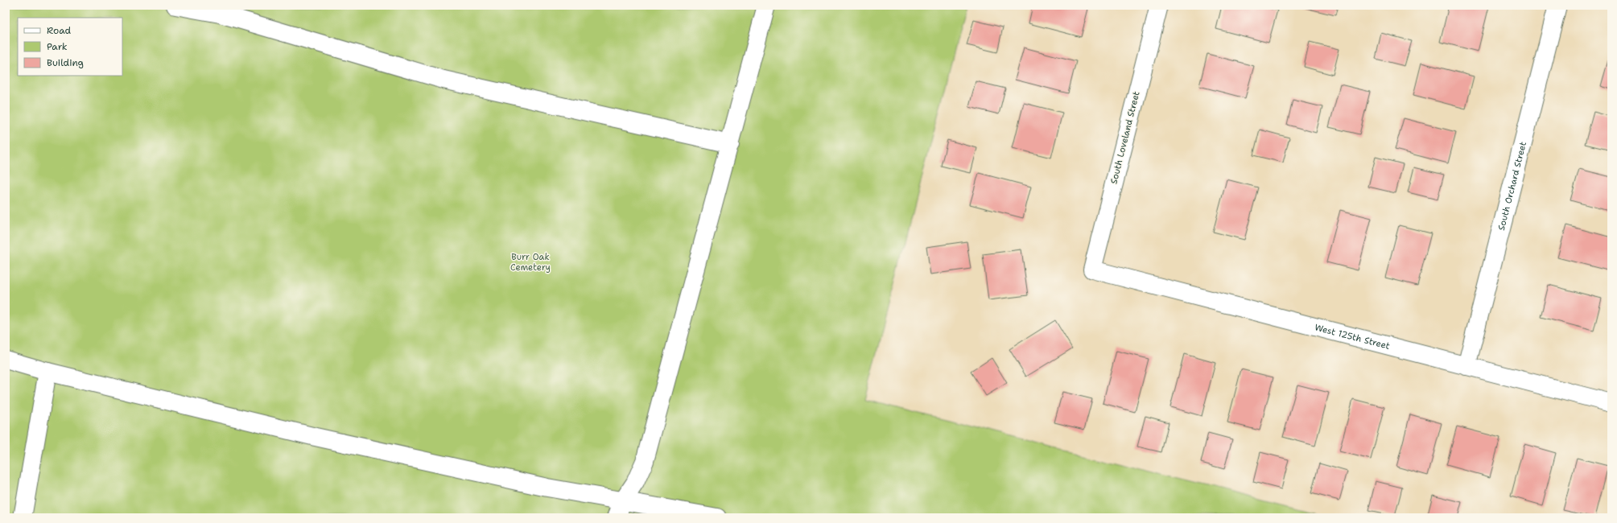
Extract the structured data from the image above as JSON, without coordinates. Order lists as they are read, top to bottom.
{
  "streets": {
    "street": ["South Loveland Street", "South Orchard Street", "West 125th Street"]
  },
  "crossings": [
    ["South Loveland Street", "West 125th Street"],
    ["South Orchard Street", "West 125th Street"]
  ],
  "parks": ["Burr Oak Cemetery"],
  "legend": ["Road", "Park", "Building"]
}
